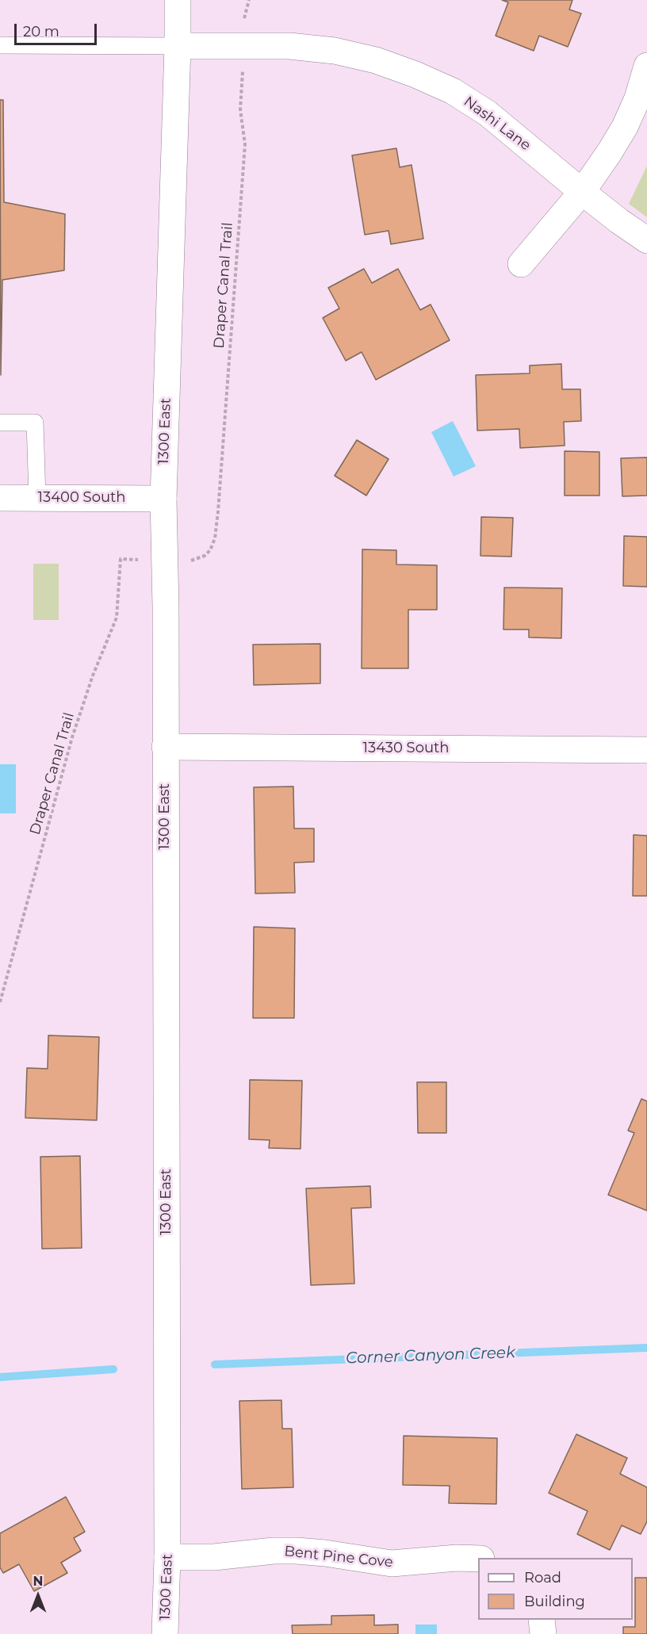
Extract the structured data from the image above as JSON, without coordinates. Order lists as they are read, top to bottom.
{
  "streets": {
    "street": [
      "Nashi Lane",
      "1300 East",
      "13400 South",
      "13430 South",
      "Bent Pine Cove"
    ],
    "path": ["Draper Canal Trail"]
  },
  "crossings": [
    ["Nashi Lane", "Draper Canal Trail"],
    ["Nashi Lane", "1300 East"],
    ["1300 East", "13400 South"],
    ["1300 East", "13430 South"],
    ["1300 East", "Bent Pine Cove"]
  ],
  "water": ["Corner Canyon Creek"],
  "legend": ["Road", "Building"],
  "scale_bar": "20 m",
  "north": "top"
}
